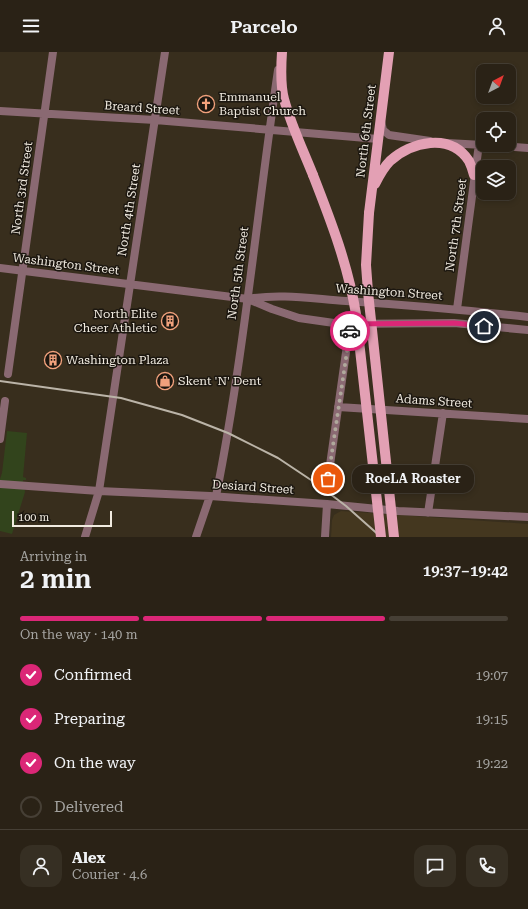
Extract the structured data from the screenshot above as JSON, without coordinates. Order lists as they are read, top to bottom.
{
  "streets": {
    "main road": ["North 6th Street", "North 5th Street"],
    "street": [
      "Breard Street",
      "North 3rd Street",
      "North 4th Street",
      "North 7th Street",
      "Washington Street",
      "Adams Street",
      "Desiard Street"
    ]
  },
  "crossings": [
    ["Breard Street", "North 6th Street"],
    ["Breard Street", "North 3rd Street"],
    ["Breard Street", "North 4th Street"],
    ["Breard Street", "North 5th Street"],
    ["North 3rd Street", "Washington Street"],
    ["North 4th Street", "Washington Street"],
    ["North 4th Street", "Desiard Street"],
    ["North 7th Street", "Washington Street"],
    ["Washington Street", "North 5th Street"],
    ["North 5th Street", "Desiard Street"]
  ],
  "places": {
    "church": ["Emmanuel Baptist Church"],
    "building": ["North Elite Cheer Athletic", "Washington Plaza"],
    "shop": ["Skent 'N' Dent"],
    "other": ["RoeLA Roaster"]
  },
  "scale_bar": "100 m",
  "north": "top right",
  "page": {
    "header": "Parcelo",
    "bubble": "RoeLA Roaster",
    "scale": "100 m",
    "heading": ["2 min", "Arriving in", "19:37–19:42"],
    "panel": ["Alex", "Courier · 4.6"],
    "bar": "On the way · 140 m",
    "list": [
      ["Confirmed", "19:07"],
      ["Preparing", "19:15"],
      ["On the way", "19:22"],
      "Delivered"
    ]
  }
}
